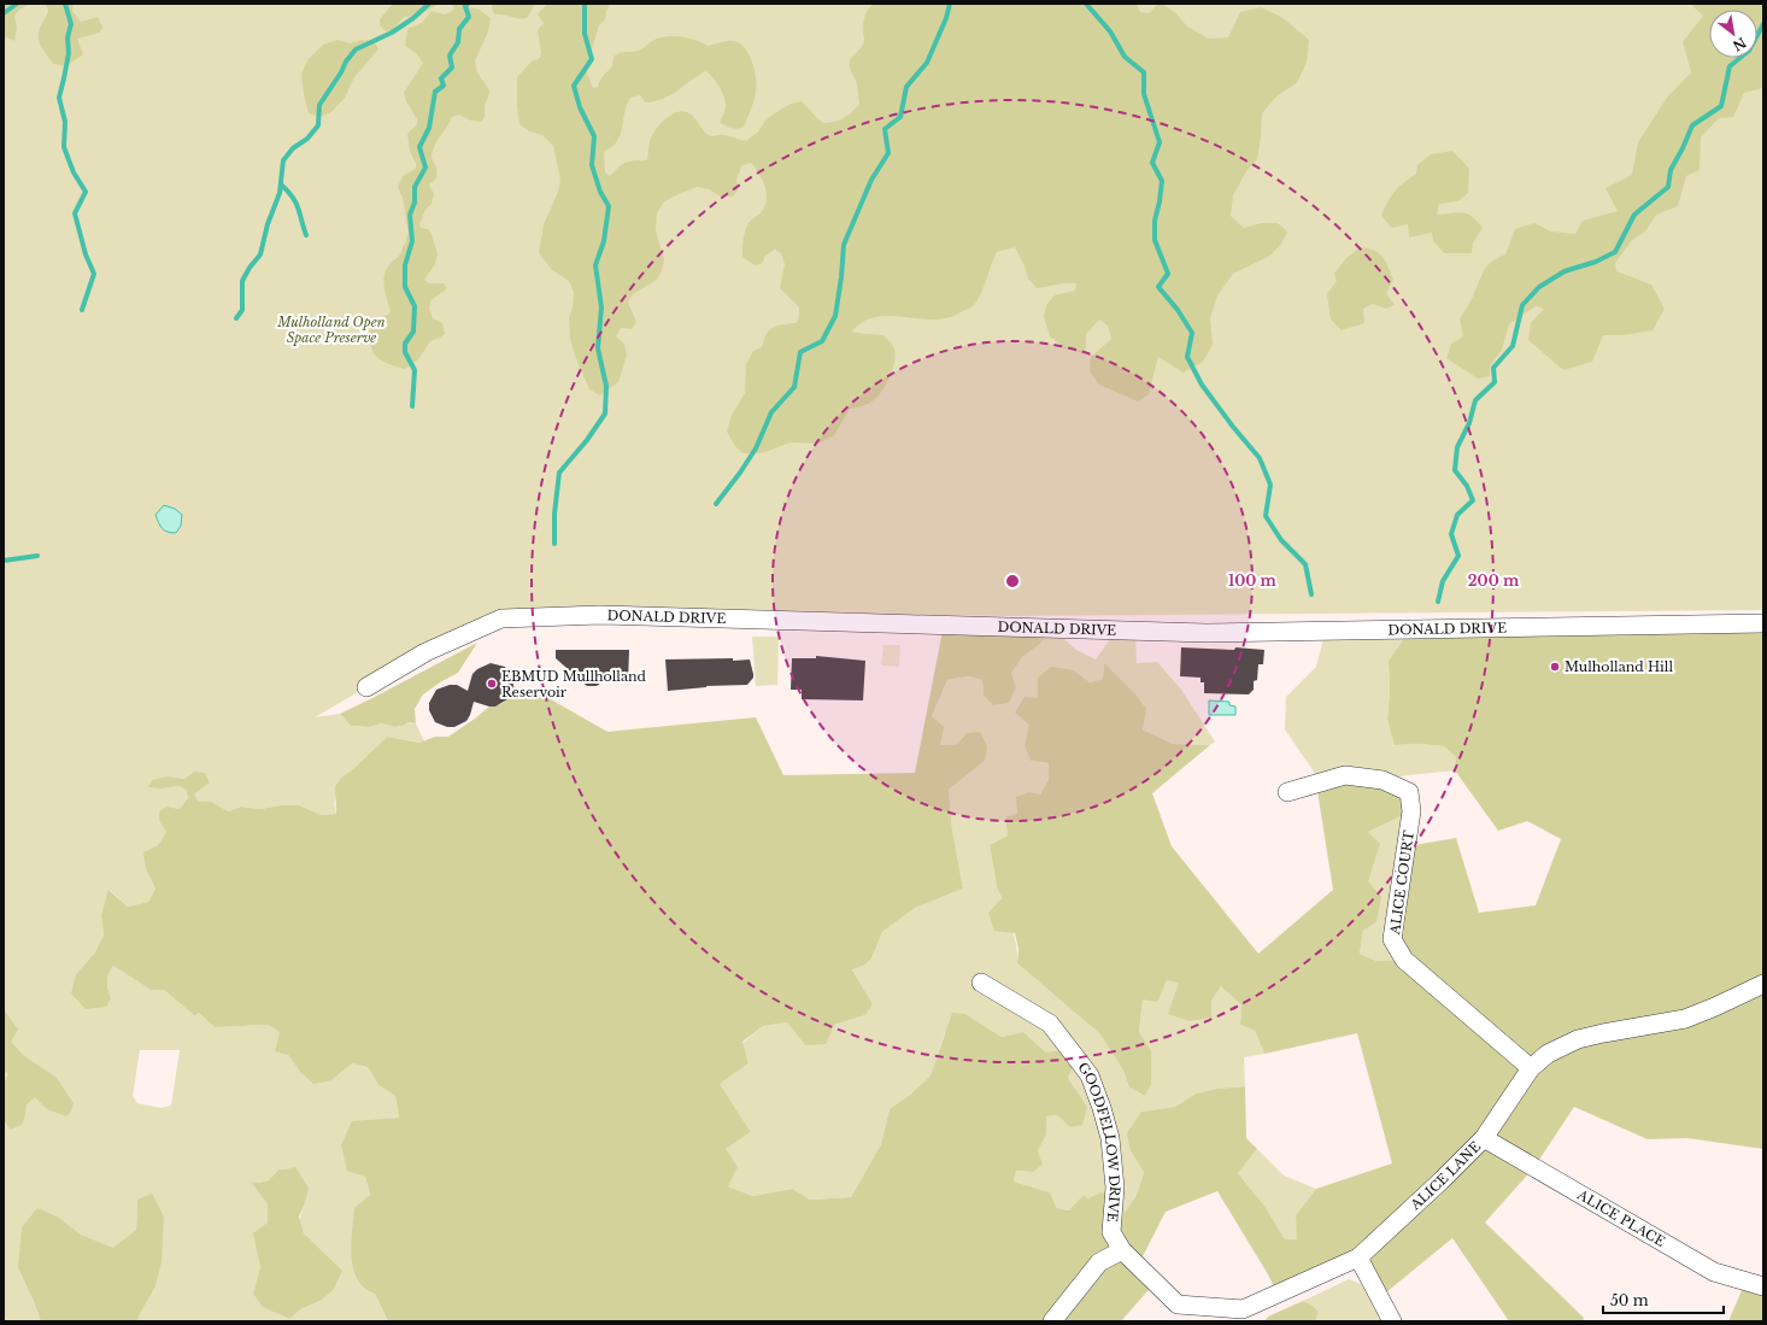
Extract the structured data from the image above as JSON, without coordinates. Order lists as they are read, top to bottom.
{
  "streets": {
    "street": [
      "DONALD DRIVE",
      "ALICE COURT",
      "GOODFELLOW DRIVE",
      "ALICE LANE",
      "ALICE PLACE"
    ]
  },
  "crossings": [
    ["ALICE COURT", "ALICE LANE"],
    ["GOODFELLOW DRIVE", "ALICE LANE"],
    ["ALICE LANE", "ALICE PLACE"]
  ],
  "parks": ["Mulholland Open Space Preserve"],
  "places": ["Mulholland Hill", "EBMUD Mullholland Reservoir"],
  "scale_bar": "50 m",
  "north": "bottom right",
  "rings": ["100 m", "200 m"]
}
